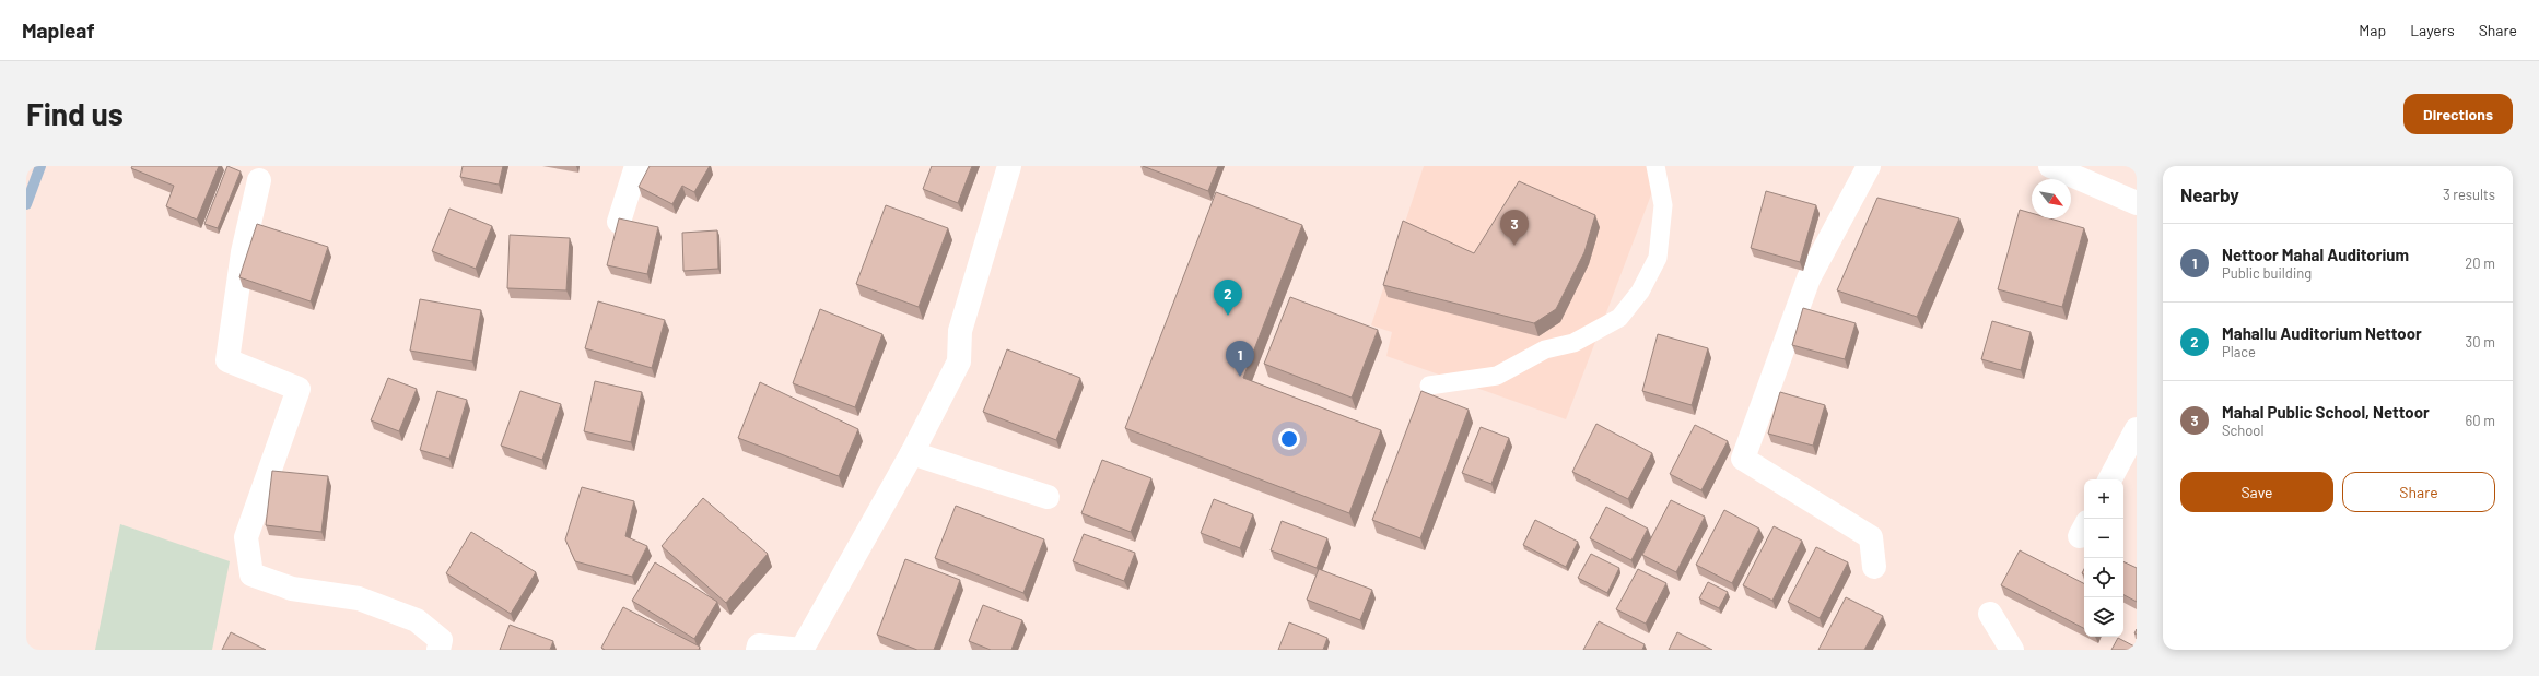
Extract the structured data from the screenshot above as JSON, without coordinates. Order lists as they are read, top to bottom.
{
  "north": "bottom right",
  "page": {
    "header": "Mapleaf",
    "nav": ["Map", "Layers", "Share"],
    "buttons": [
      "Directions",
      ["Save", "Share"]
    ],
    "title": "Find us",
    "heading": ["Nearby", "3 results"],
    "pins": ["3", "2", "1"],
    "list": [
      {
        "mark": "1",
        "name": "Nettoor Mahal Auditorium",
        "note": "Public building",
        "value": "20 m"
      },
      {
        "mark": "2",
        "name": "Mahallu Auditorium Nettoor",
        "note": "Place",
        "value": "30 m"
      },
      {
        "mark": "3",
        "name": "Mahal Public School, Nettoor",
        "note": "School",
        "value": "60 m"
      }
    ],
    "map_buttons": ["+", "−"]
  }
}
